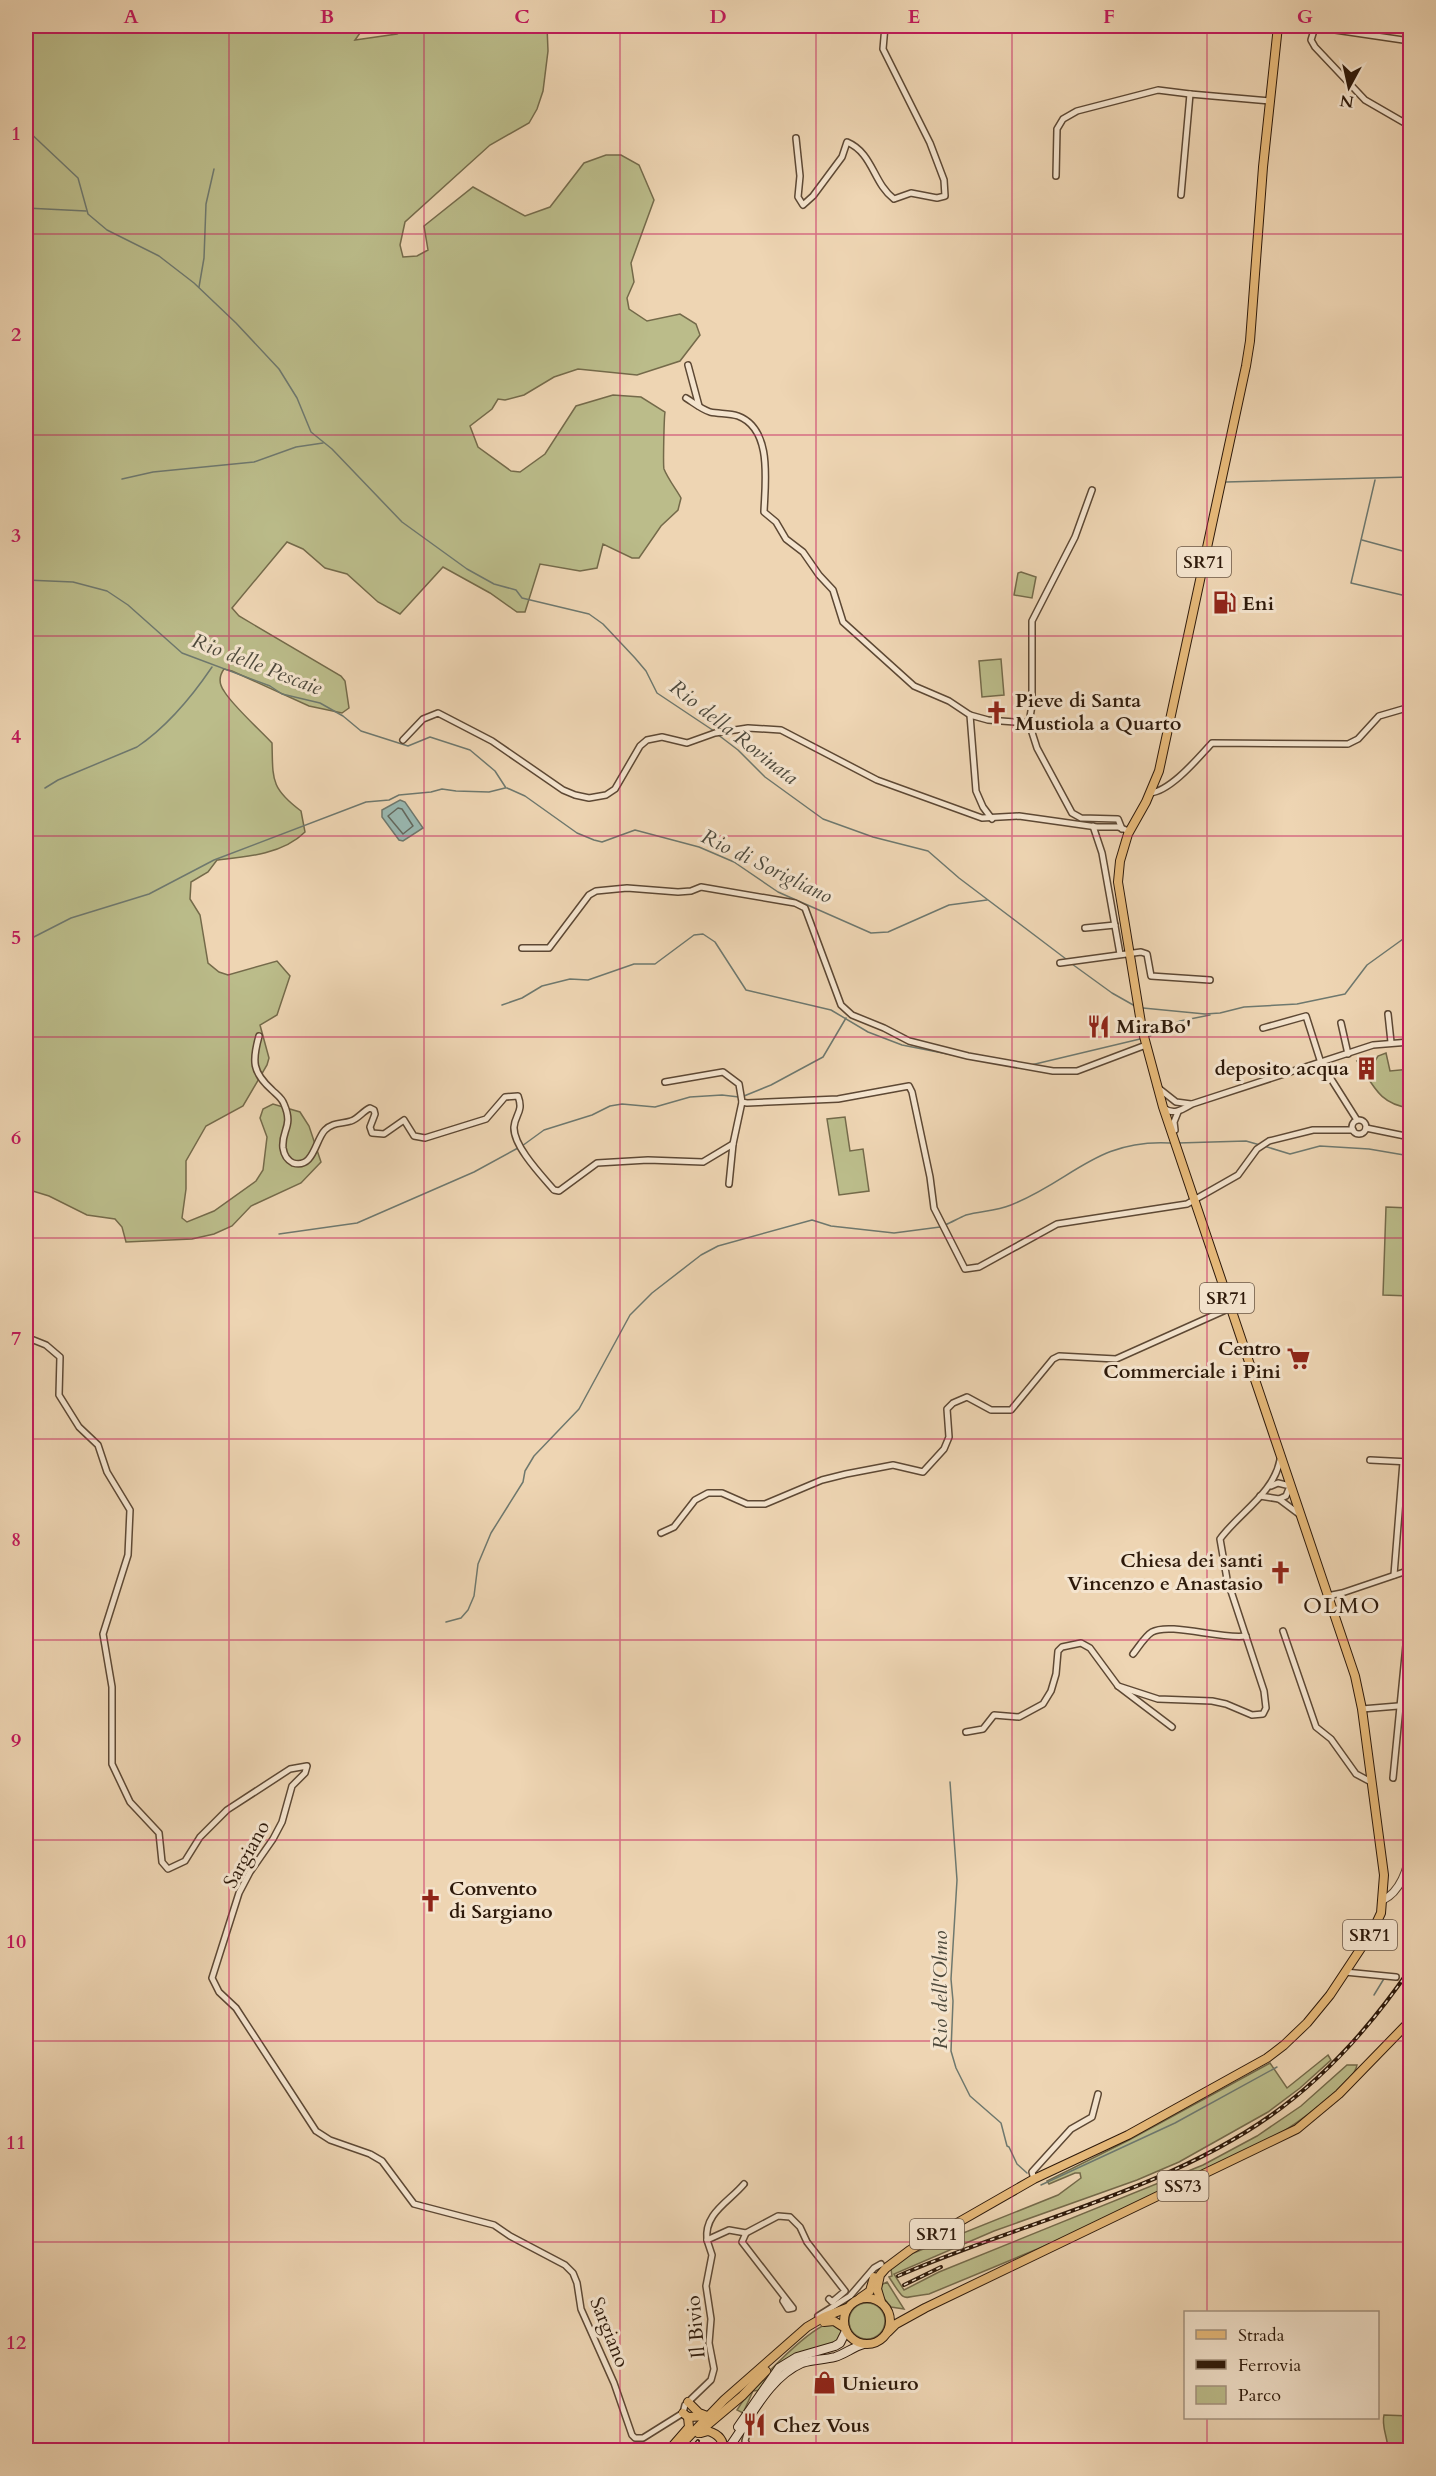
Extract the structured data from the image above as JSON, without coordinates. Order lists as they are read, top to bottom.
{
  "streets": {
    "main road": ["SR71", "SS73"],
    "street": ["Sargiano", "Il Bivio"]
  },
  "crossings": [
    ["SR71", "SS73"]
  ],
  "districts": ["OLMO"],
  "water": [
    "Rio delle Pescaie",
    "Rio della Rovinata",
    "Rio di Sorigliano",
    "Rio dell'Olmo"
  ],
  "places": {
    "fuel station": ["Eni"],
    "church": ["Pieve di Santa Mustiola a Quarto", "Chiesa dei santi Vincenzo e Anastasio", "Convento di Sargiano"],
    "restaurant": ["MiraBo'", "Chez Vous"],
    "building": ["deposito acqua"],
    "supermarket": ["Centro Commerciale i Pini"],
    "shop": ["Unieuro"]
  },
  "legend": ["Strada", "Ferrovia", "Parco"],
  "north": "bottom",
  "grid": {
    "columns": [
      "A",
      "B",
      "C",
      "D",
      "E",
      "F",
      "G"
    ],
    "rows": [
      "1",
      "2",
      "3",
      "4",
      "5",
      "6",
      "7",
      "8",
      "9",
      "10",
      "11",
      "12"
    ]
  }
}
